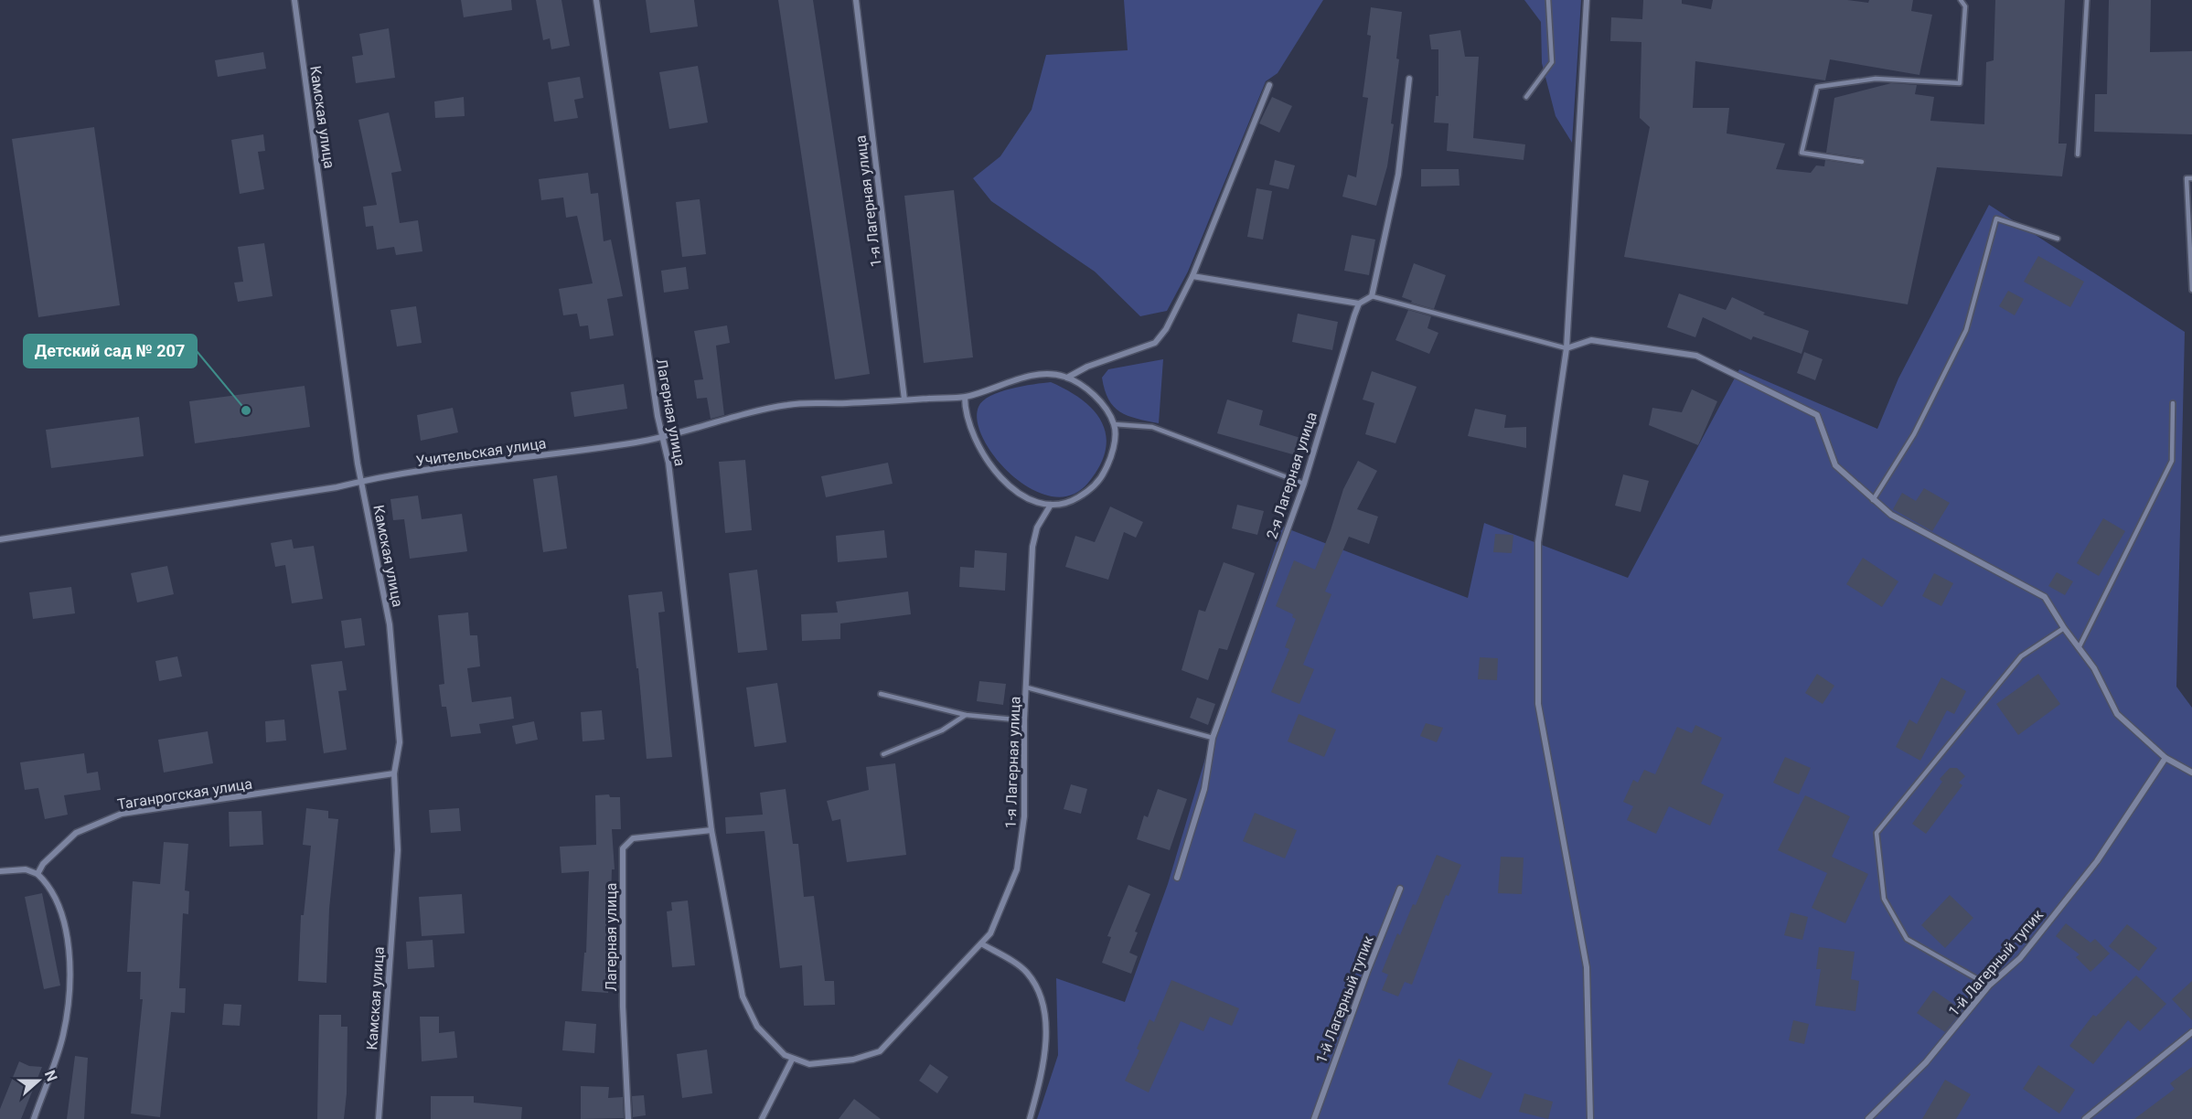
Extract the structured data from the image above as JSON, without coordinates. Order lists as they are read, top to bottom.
{
  "streets": {
    "street": [
      "Камская улица",
      "1-я Лагерная улица",
      "Лагерная улица",
      "Учительская улица",
      "2-я Лагерная улица",
      "Таганрогская улица",
      "1-й Лагерный тупик"
    ]
  },
  "crossings": [
    ["Камская улица", "Учительская улица"],
    ["Камская улица", "Таганрогская улица"],
    ["1-я Лагерная улица", "Лагерная улица"],
    ["1-я Лагерная улица", "Учительская улица"],
    ["Лагерная улица", "Учительская улица"]
  ],
  "places": ["Детский сад № 207"],
  "north": "right"
}
